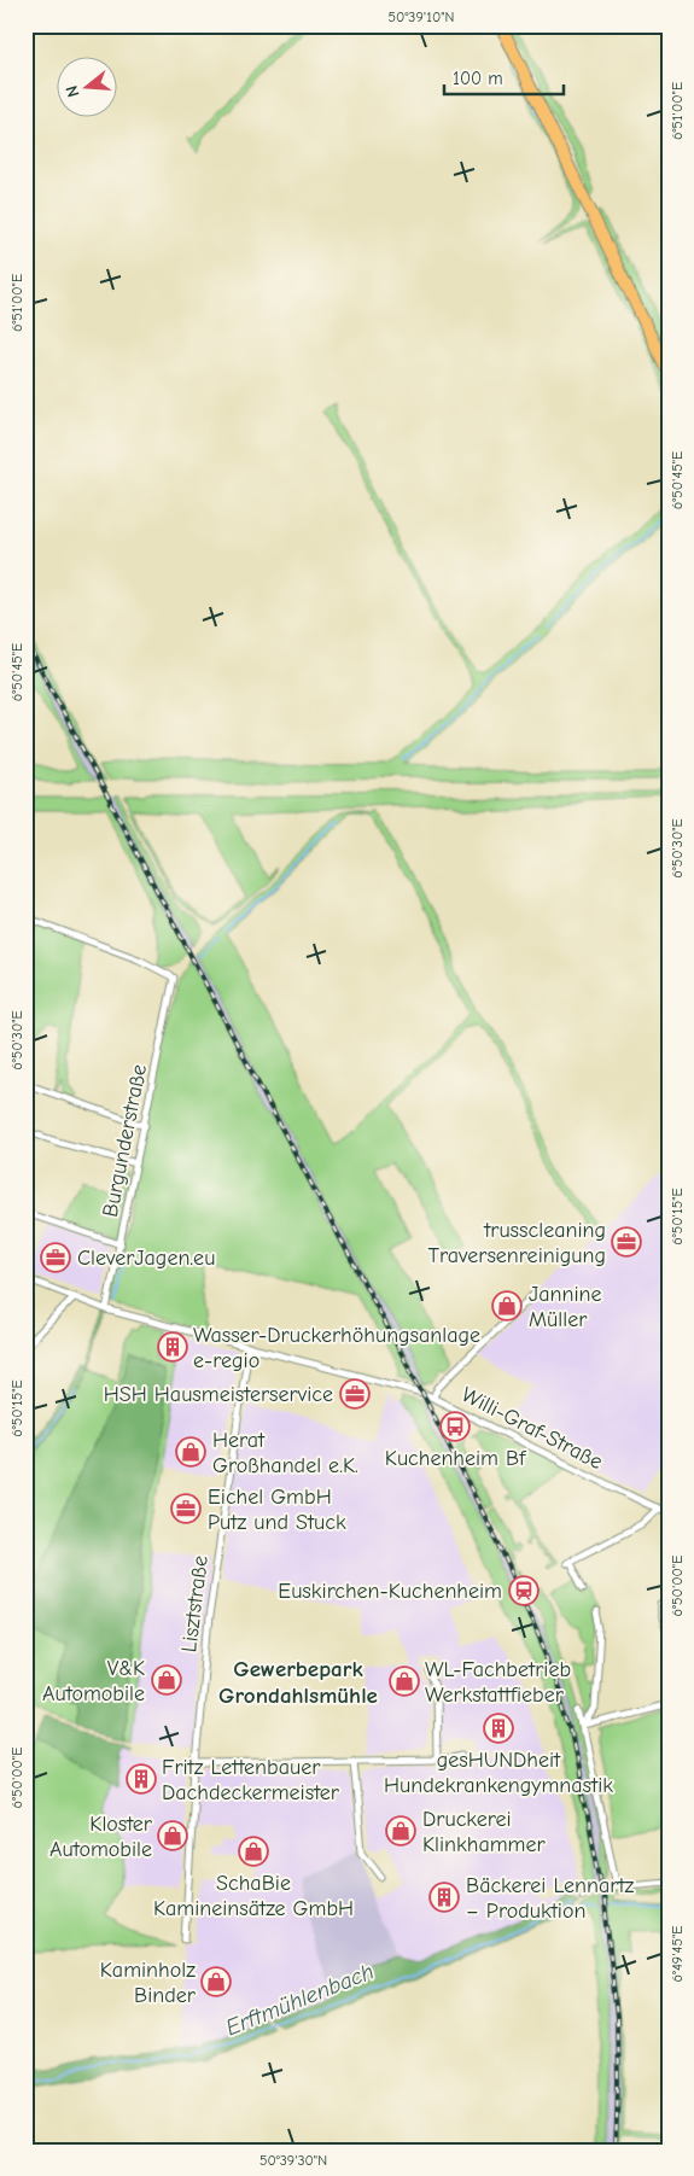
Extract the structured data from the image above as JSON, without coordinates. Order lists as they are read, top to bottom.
{
  "streets": {
    "street": ["Burgunderstraße", "Willi-Graf-Straße", "Lisztstraße"]
  },
  "crossings": [
    ["Burgunderstraße", "Willi-Graf-Straße"],
    ["Willi-Graf-Straße", "Lisztstraße"]
  ],
  "districts": ["Gewerbepark Grondahlsmühle"],
  "water": ["Erftmühlenbach"],
  "places": {
    "office": [
      "trusscleaning Traversenreinigung",
      "CleverJagen.eu",
      "HSH Hausmeisterservice",
      "Eichel GmbH Putz und Stuck"
    ],
    "shop": [
      "Jannine Müller",
      "Herat Großhandel e.K.",
      "V&K Automobile",
      "WL-Fachbetrieb Werkstattfieber",
      "Druckerei Klinkhammer",
      "Kloster Automobile",
      "SchaBie Kamineinsätze GmbH",
      "Kaminholz Binder"
    ],
    "building": [
      "Wasser-Druckerhöhungsanlage e-regio",
      "gesHUNDheit Hundekrankengymnastik",
      "Fritz Lettenbauer Dachdeckermeister",
      "Bäckerei Lennartz – Produktion"
    ],
    "bus stop": ["Kuchenheim Bf"],
    "station": ["Euskirchen-Kuchenheim"]
  },
  "scale_bar": "100 m",
  "north": "left",
  "coordinates": [
    "50°39'10\"N",
    "6°51'00\"E",
    "6°50'45\"E",
    "6°50'30\"E",
    "6°50'15\"E",
    "6°50'00\"E",
    "6°49'45\"E",
    "50°39'30\"N"
  ]
}
